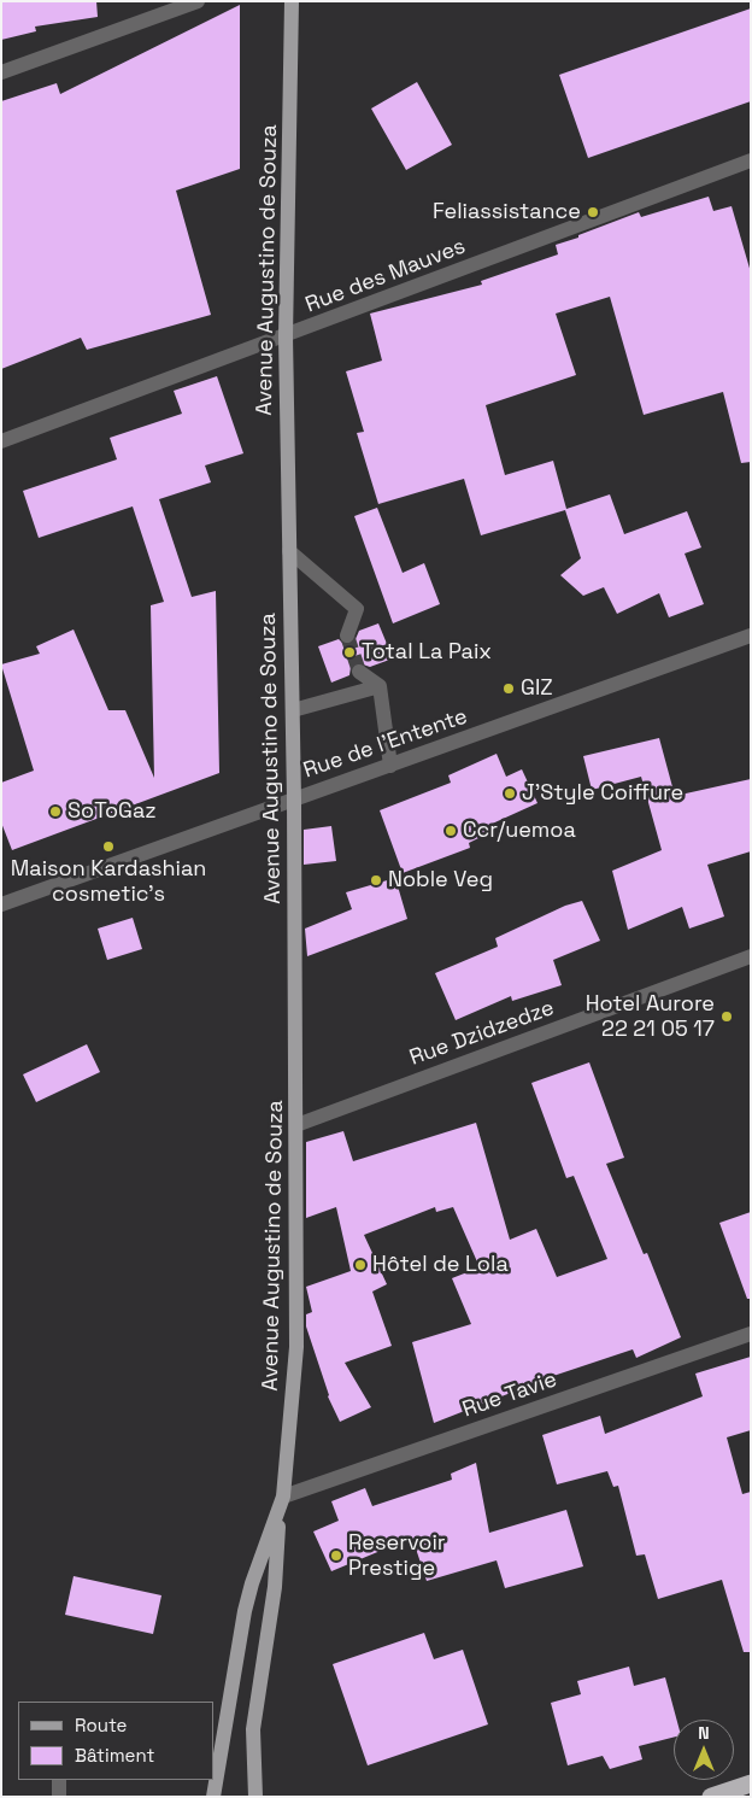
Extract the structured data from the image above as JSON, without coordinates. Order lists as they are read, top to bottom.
{
  "streets": {
    "main road": ["Avenue Augustino de Souza"],
    "street": [
      "Rue des Mauves",
      "Rue de l'Entente",
      "Rue Dzidzedze",
      "Rue Tavie"
    ]
  },
  "crossings": [
    ["Avenue Augustino de Souza", "Rue des Mauves"],
    ["Avenue Augustino de Souza", "Rue de l'Entente"],
    ["Avenue Augustino de Souza", "Rue Dzidzedze"],
    ["Avenue Augustino de Souza", "Rue Tavie"]
  ],
  "places": [
    "Feliassistance",
    "Total La Paix",
    "GIZ",
    "J'Style Coiffure",
    "SoToGaz",
    "Ccr/uemoa",
    "Maison Kardashian cosmetic's",
    "Noble Veg",
    "Hotel Aurore 22 21 05 17",
    "Hôtel de Lola",
    "Reservoir Prestige"
  ],
  "legend": ["Route", "Bâtiment"],
  "north": "top"
}
